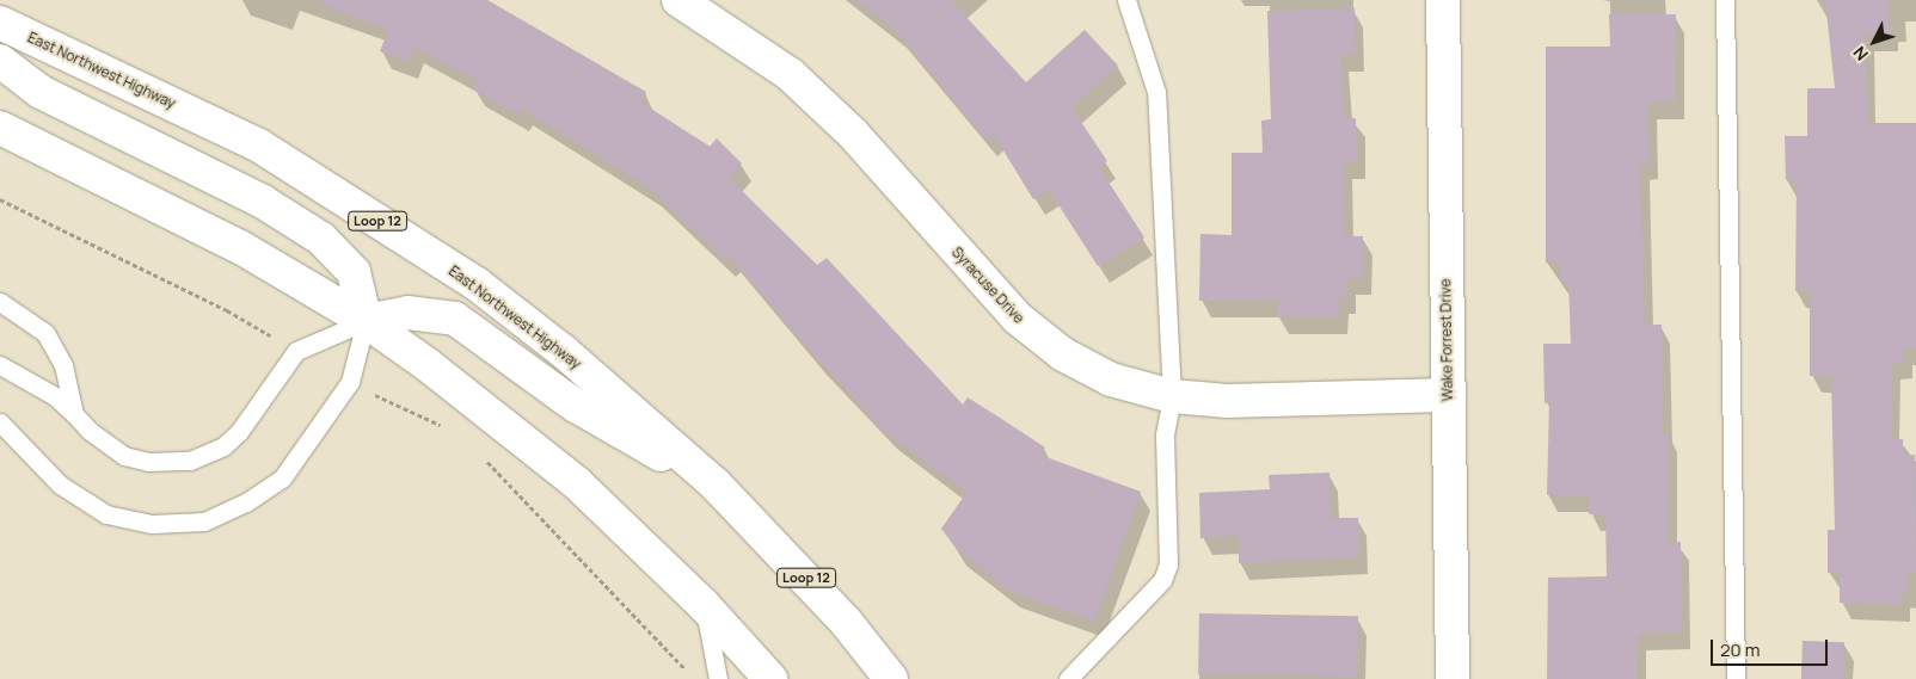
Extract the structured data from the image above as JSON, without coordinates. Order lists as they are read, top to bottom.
{
  "streets": {
    "main road": [
      "East Northwest Highway",
      "Loop 12",
      "Syracuse Drive",
      "Wake Forrest Drive"
    ]
  },
  "crossings": [
    ["Syracuse Drive", "Wake Forrest Drive"]
  ],
  "scale_bar": "20 m",
  "north": "bottom left"
}
